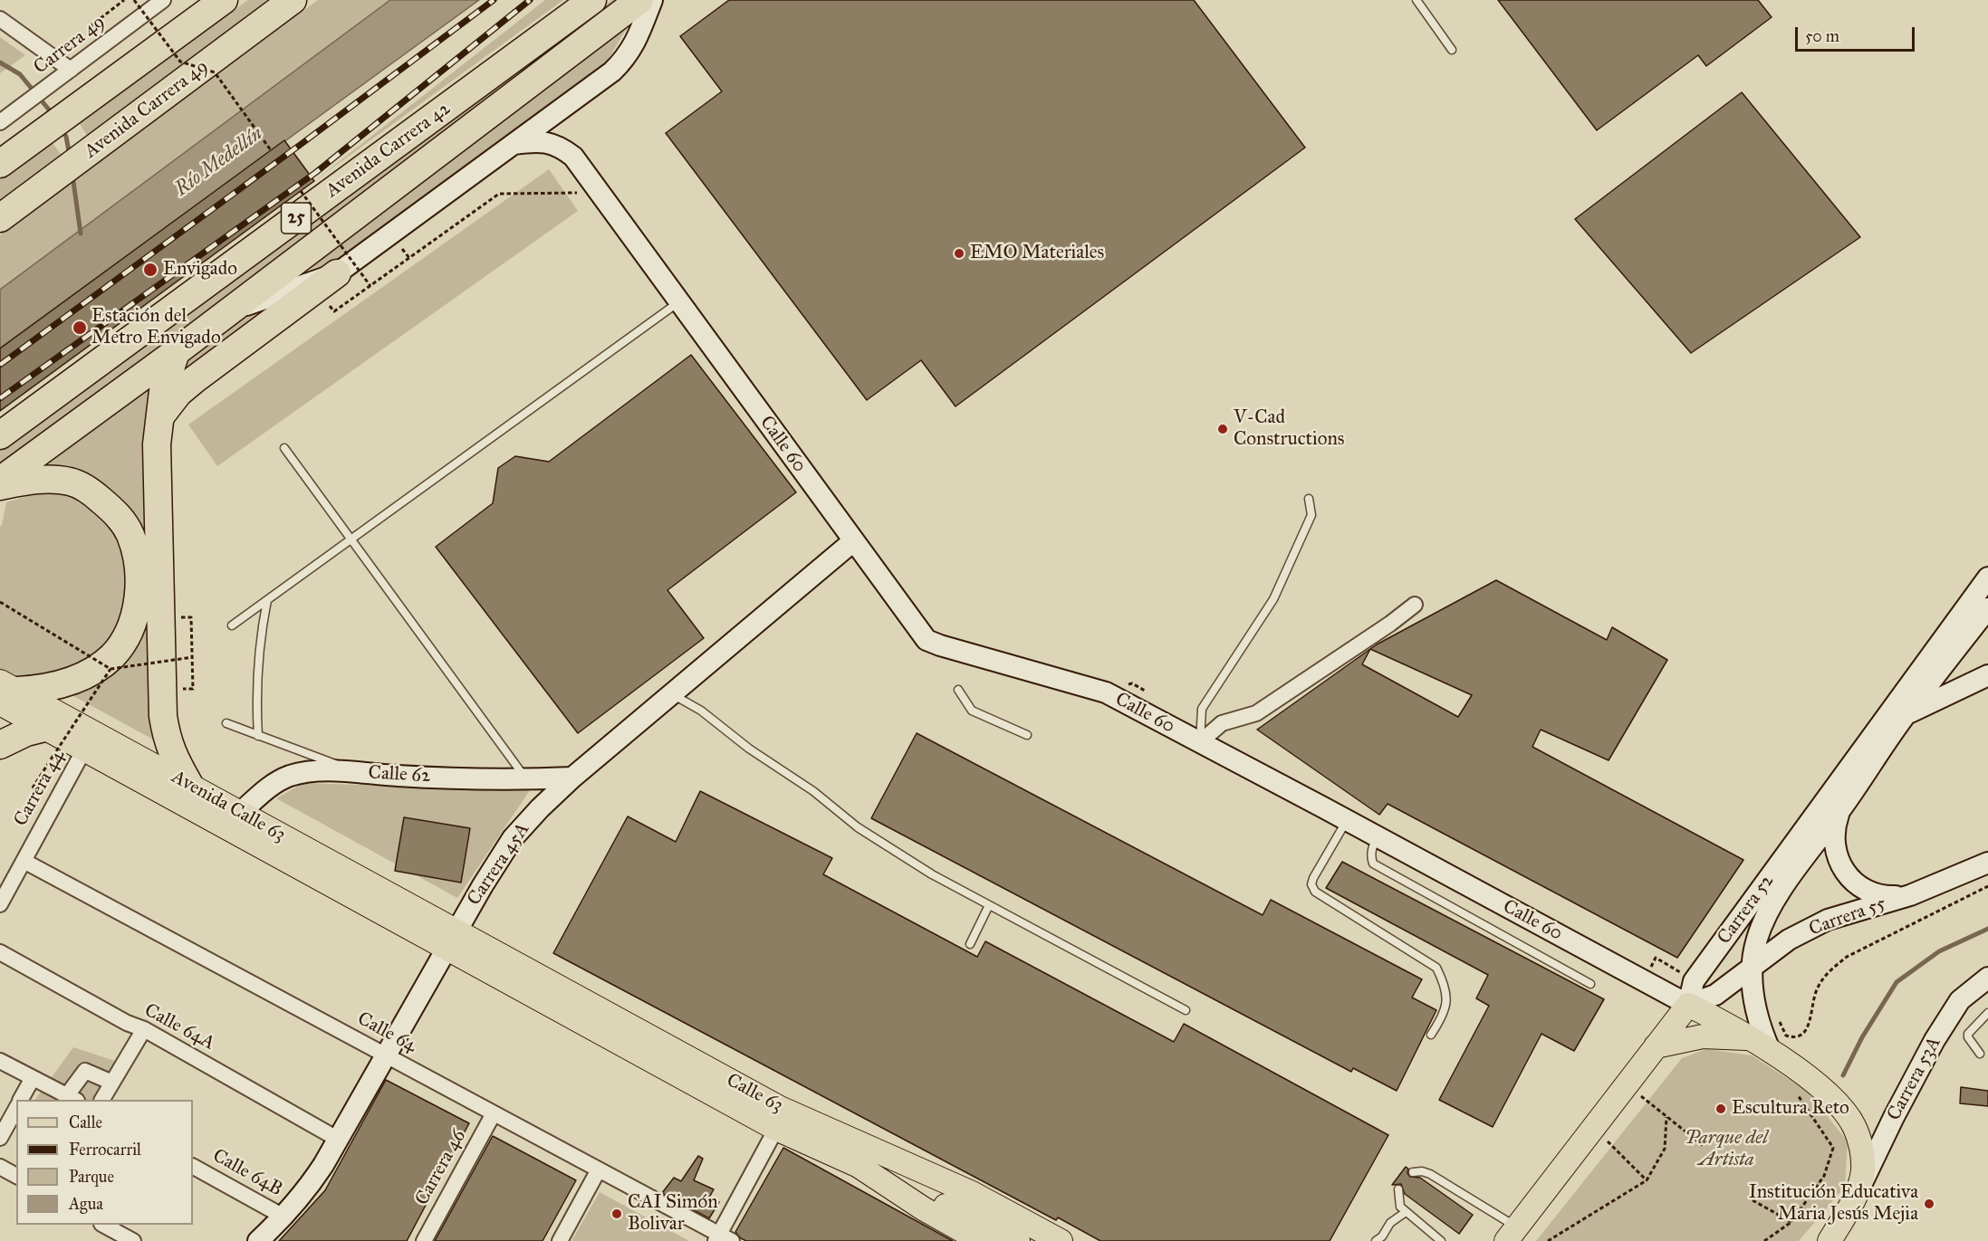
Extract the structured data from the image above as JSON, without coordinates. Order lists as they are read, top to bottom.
{
  "streets": {
    "highway": ["Avenida Carrera 49", "Avenida Carrera 42", "25"],
    "main road": [
      "Calle 60",
      "Avenida Calle 63",
      "Carrera 52",
      "Calle 63"
    ],
    "street": [
      "Carrera 49",
      "Calle 62",
      "Carrera 44",
      "Carrera 45A",
      "Carrera 55",
      "Calle 64A",
      "Calle 64",
      "Carrera 53A",
      "Carrera 46",
      "Calle 64B"
    ]
  },
  "crossings": [
    ["Avenida Carrera 42", "Calle 60"],
    ["Calle 60", "Carrera 45A"],
    ["Calle 60", "Carrera 52"],
    ["Calle 60", "Carrera 55"],
    ["Calle 60", "Carrera 53A"],
    ["Calle 62", "Avenida Calle 63"],
    ["Calle 62", "Carrera 45A"],
    ["Carrera 44", "Avenida Calle 63"],
    ["Carrera 44", "Calle 64"],
    ["Avenida Calle 63", "Carrera 45A"],
    ["Avenida Calle 63", "Calle 63"],
    ["Carrera 45A", "Calle 64A"],
    ["Carrera 45A", "Calle 64"],
    ["Carrera 45A", "Calle 63"],
    ["Carrera 45A", "Calle 64B"],
    ["Carrera 52", "Carrera 55"],
    ["Calle 64", "Carrera 46"]
  ],
  "water": ["Río Medellín"],
  "parks": ["Parque del Artista"],
  "places": [
    "EMO Materiales",
    "Envigado",
    "Estación del Metro Envigado",
    "V-Cad Constructions",
    "Escultura Reto",
    "Institución Educativa Maria Jesús Mejia",
    "CAI Simón Bolivar"
  ],
  "legend": [
    "Calle",
    "Ferrocarril",
    "Parque",
    "Agua"
  ],
  "scale_bar": "50 m"
}
